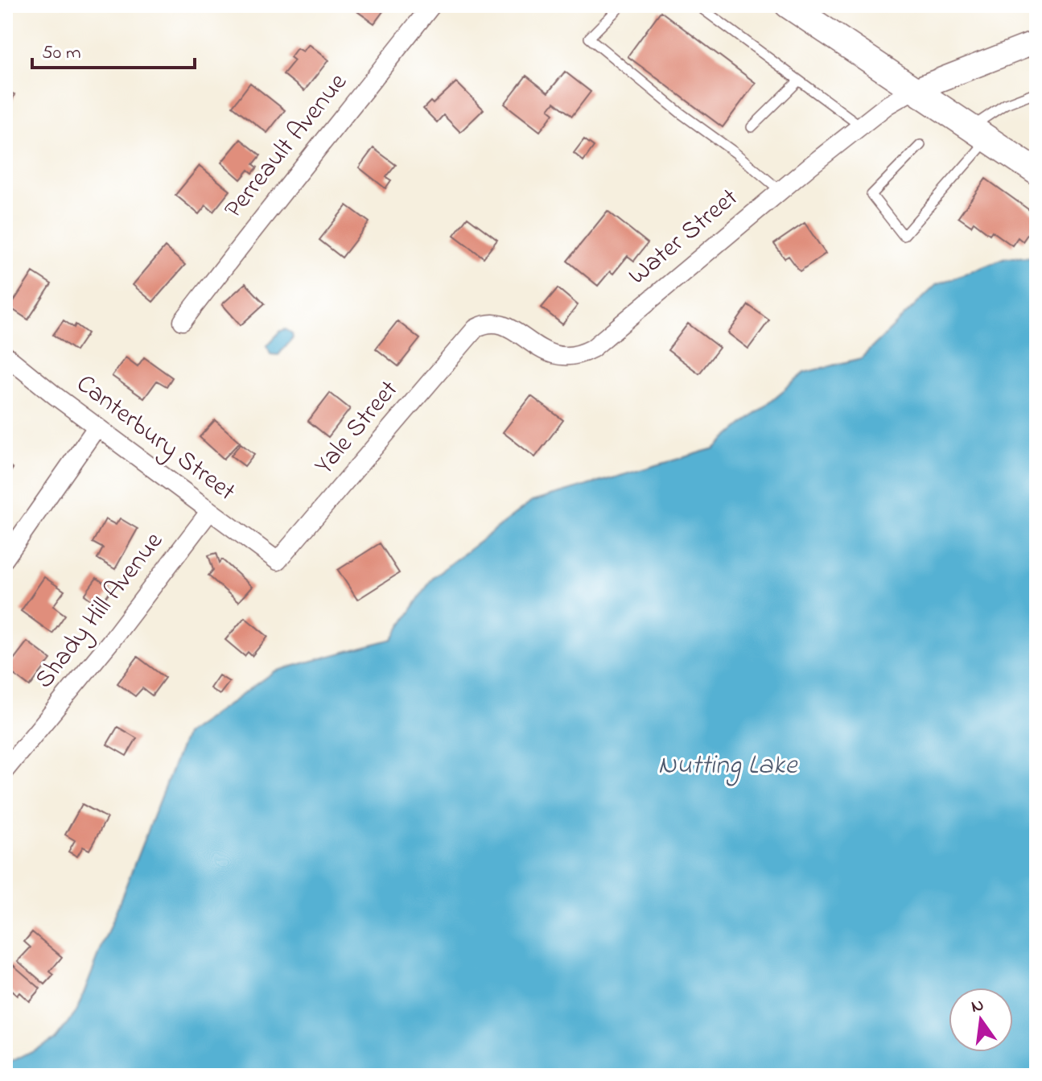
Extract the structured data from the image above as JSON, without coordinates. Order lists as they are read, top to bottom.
{
  "streets": {
    "street": [
      "Perreault Avenue",
      "Water Street",
      "Yale Street",
      "Canterbury Street",
      "Shady Hill Avenue"
    ]
  },
  "crossings": [
    ["Water Street", "Yale Street"],
    ["Yale Street", "Canterbury Street"],
    ["Canterbury Street", "Shady Hill Avenue"]
  ],
  "water": ["Nutting Lake"],
  "scale_bar": "50 m",
  "north": "top"
}
